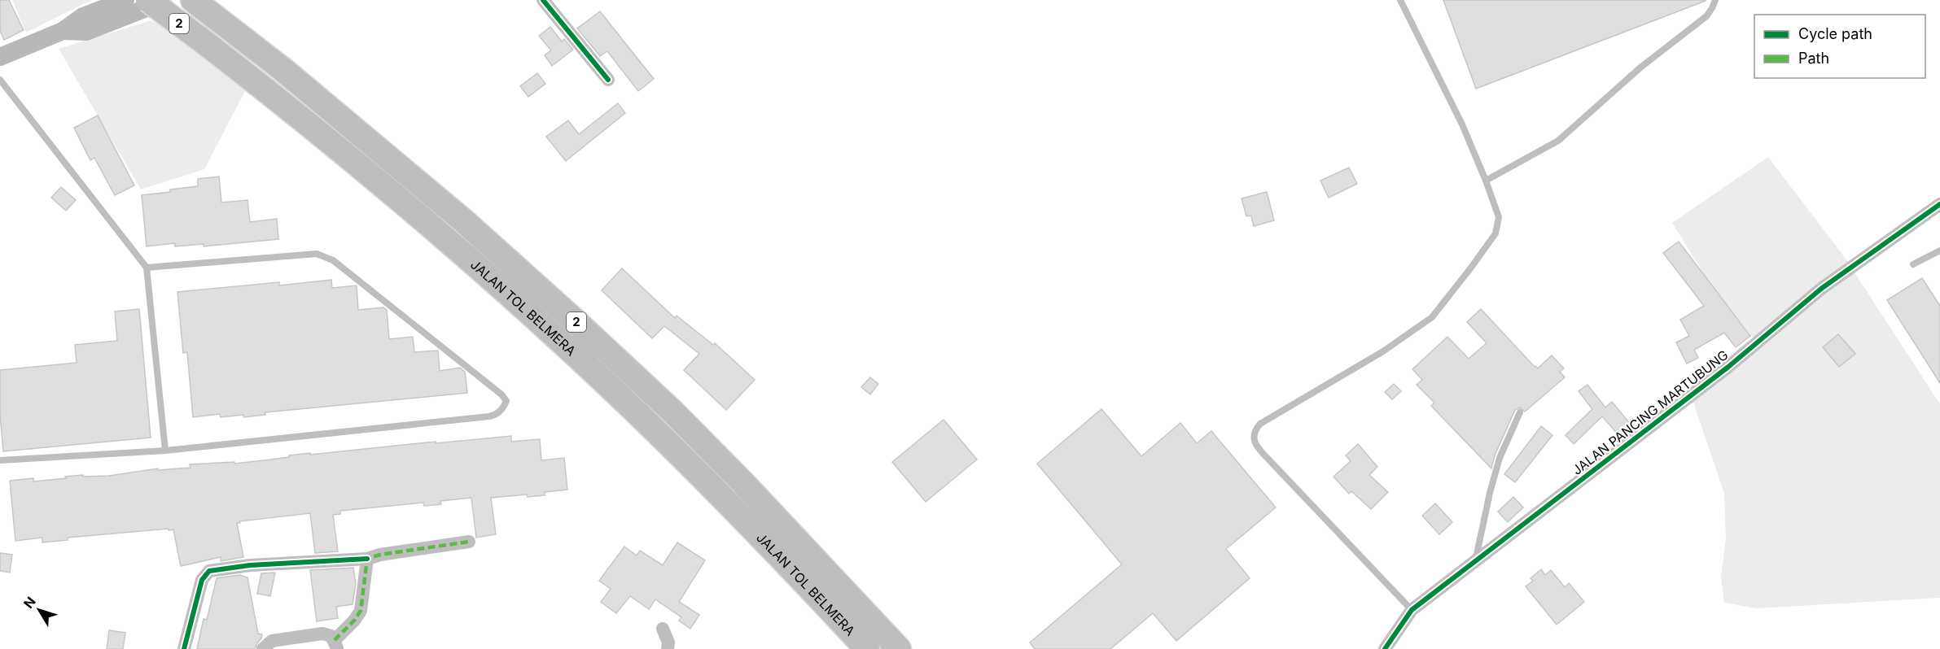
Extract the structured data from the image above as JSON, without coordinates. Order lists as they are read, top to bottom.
{
  "streets": {
    "highway": ["2", "JALAN TOL BELMERA"],
    "street": ["JALAN PANCING MARTUBUNG"]
  },
  "legend": ["Cycle path", "Path"],
  "north": "top left"
}
